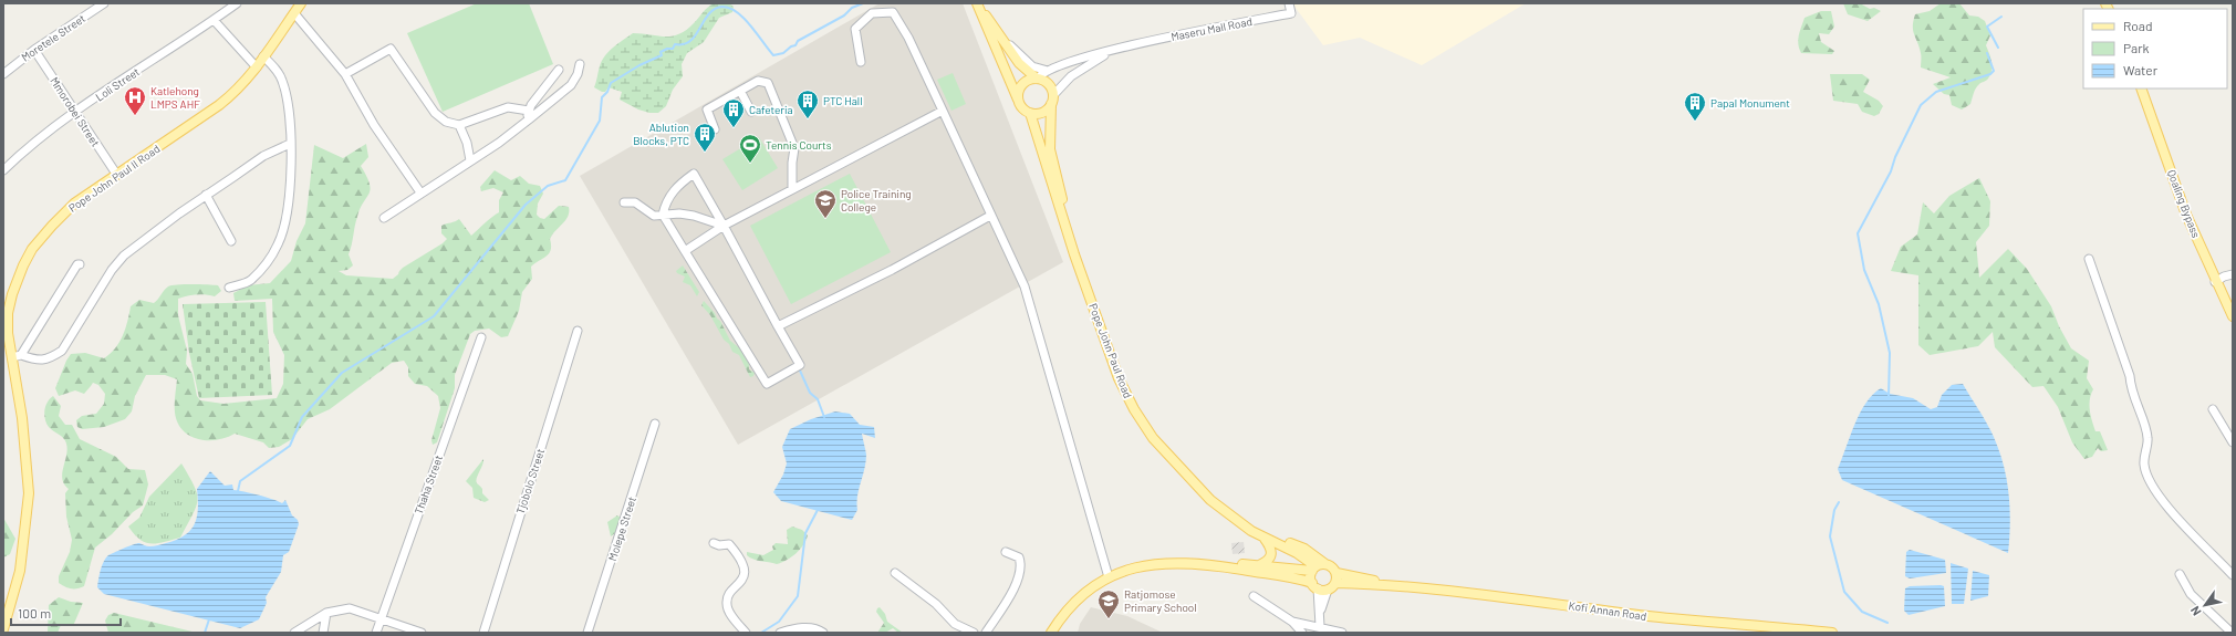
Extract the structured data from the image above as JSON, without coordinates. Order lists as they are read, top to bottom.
{
  "streets": {
    "main road": [
      "Pope John Paul II Road",
      "Qoaling Bypass",
      "Pope John Paul Road",
      "Kofi Annan Road"
    ],
    "street": [
      "Maseru Mall Road",
      "Moretele Street",
      "Loli Street",
      "Mmorobei Street",
      "Tjobolo Street",
      "Thaha Street",
      "Molepe Street"
    ]
  },
  "crossings": [
    ["Maseru Mall Road", "Pope John Paul Road"],
    ["Moretele Street", "Mmorobei Street"],
    ["Loli Street", "Mmorobei Street"],
    ["Mmorobei Street", "Pope John Paul II Road"],
    ["Pope John Paul Road", "Kofi Annan Road"]
  ],
  "places": {
    "hospital": ["Katlehong LMPS AHF"],
    "building": [
      "PTC Hall",
      "Papal Monument",
      "Cafeteria",
      "Ablution Blocks, PTC"
    ],
    "sports": ["Tennis Courts"],
    "school or university": ["Police Training College", "Ratjomose Primary School"]
  },
  "legend": ["Road", "Park", "Water"],
  "scale_bar": "100 m",
  "north": "bottom left"
}
